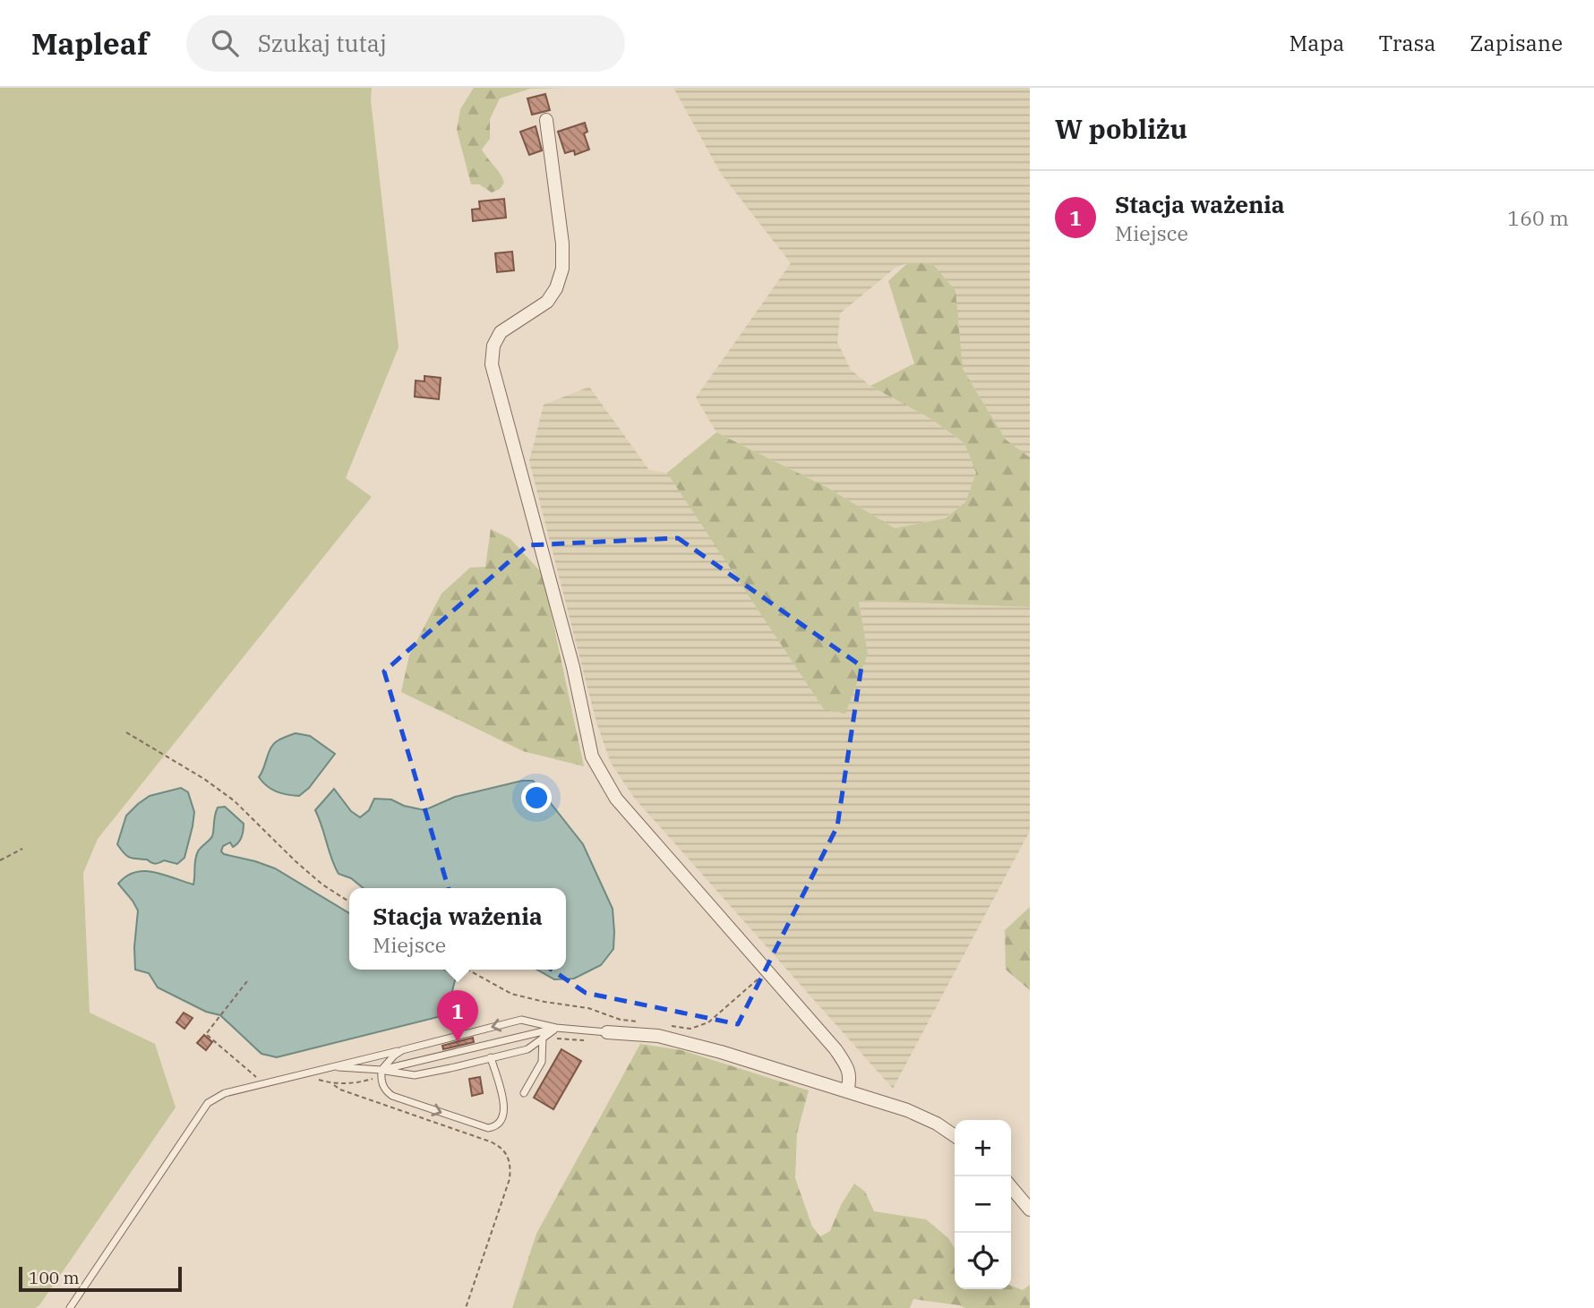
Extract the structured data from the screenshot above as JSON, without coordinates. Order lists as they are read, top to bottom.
{
  "scale_bar": "100 m",
  "page": {
    "header": "Mapleaf",
    "search": "Szukaj tutaj",
    "nav": ["Mapa", "Trasa", "Zapisane"],
    "heading": "W pobliżu",
    "list": [
      {
        "mark": "1",
        "name": "Stacja ważenia",
        "note": "Miejsce",
        "value": "160 m"
      }
    ],
    "popup": ["Stacja ważenia", "Miejsce"],
    "pins": "1",
    "map_buttons": ["+", "−"],
    "scale": "100 m"
  }
}
